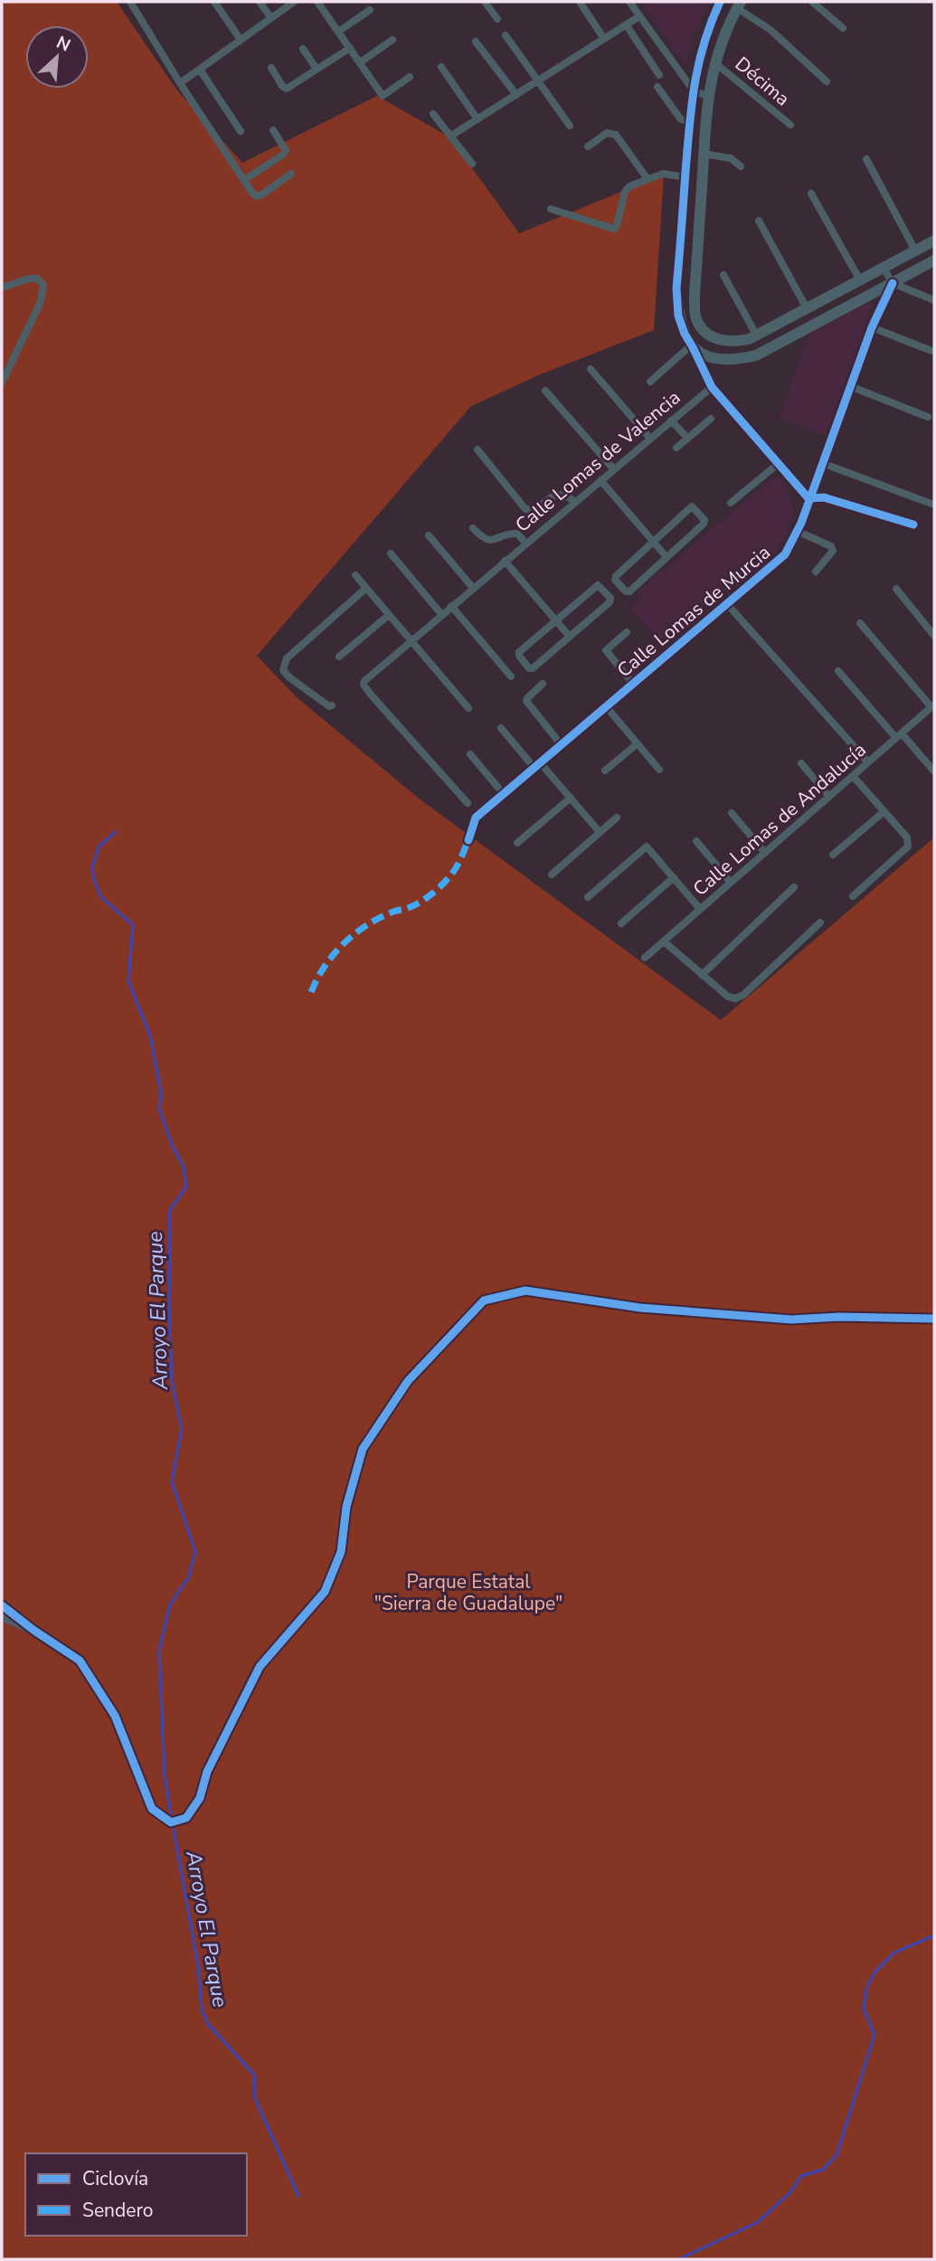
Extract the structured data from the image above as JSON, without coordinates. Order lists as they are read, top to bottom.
{
  "streets": {
    "street": [
      "Décima",
      "Calle Lomas de Valencia",
      "Calle Lomas de Murcia",
      "Calle Lomas de Andalucía"
    ]
  },
  "water": ["Arroyo El Parque"],
  "parks": ["Parque Estatal \"Sierra de Guadalupe\""],
  "legend": ["Ciclovía", "Sendero"],
  "north": "top right"
}
